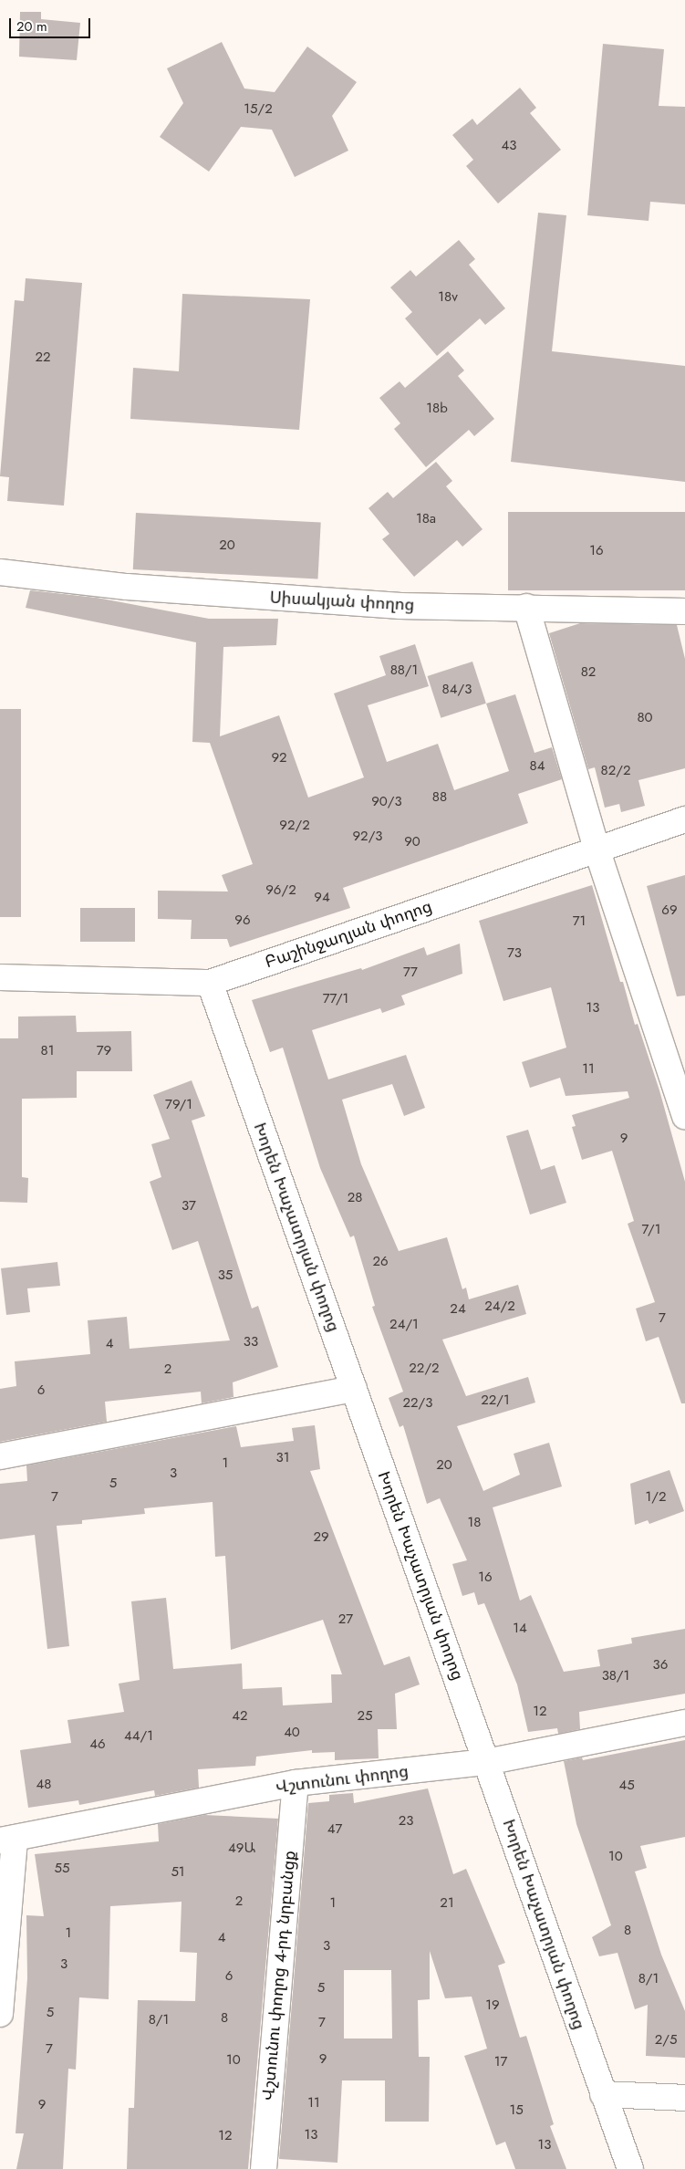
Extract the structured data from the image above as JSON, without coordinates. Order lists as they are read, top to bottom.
{
  "streets": {
    "street": [
      "Սիսակյան փողոց",
      "Բաշինջաղյան փողոց",
      "Խորեն Խաչատրյան փողոց",
      "Վշտունու փողոց",
      "Վշտունու փողոց 4-րդ նրբանցք"
    ]
  },
  "crossings": [
    ["Բաշինջաղյան փողոց", "Խորեն Խաչատրյան փողոց"],
    ["Խորեն Խաչատրյան փողոց", "Վշտունու փողոց"],
    ["Վշտունու փողոց", "Վշտունու փողոց 4-րդ նրբանցք"]
  ],
  "house_numbers": [
    "15/2",
    "43",
    "18v",
    "22",
    "18b",
    "18a",
    "20",
    "16",
    "88/1",
    "82",
    "84/3",
    "80",
    "92",
    "84",
    "82/2",
    "88",
    "90/3",
    "92/2",
    "92/3",
    "90",
    "96/2",
    "94",
    "69",
    "96",
    "71",
    "73",
    "77",
    "77/1",
    "13",
    "81",
    "79",
    "11",
    "79/1",
    "9",
    "28",
    "37",
    "7/1",
    "26",
    "35",
    "24/2",
    "24",
    "7",
    "24/1",
    "33",
    "4",
    "22/2",
    "2",
    "6",
    "22/1",
    "22/3",
    "31",
    "1",
    "20",
    "3",
    "5",
    "7",
    "1/2",
    "18",
    "29",
    "16",
    "27",
    "14",
    "36",
    "38/1",
    "12",
    "42",
    "25",
    "40",
    "44/1",
    "46",
    "48",
    "45",
    "23",
    "47",
    "49Ա",
    "10",
    "55",
    "51",
    "2",
    "1",
    "21",
    "8",
    "1",
    "4",
    "3",
    "3",
    "6",
    "8/1",
    "5",
    "19",
    "5",
    "8",
    "8/1",
    "7",
    "2/5",
    "7",
    "9",
    "10",
    "17",
    "11",
    "9",
    "15",
    "13",
    "12",
    "13"
  ],
  "scale_bar": "20 m"
}
